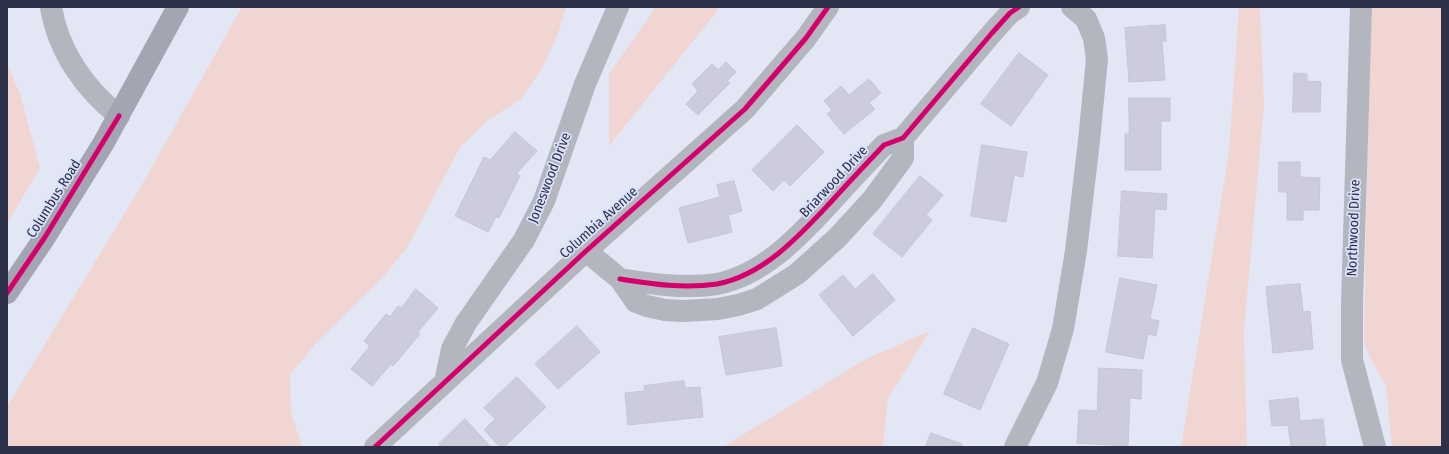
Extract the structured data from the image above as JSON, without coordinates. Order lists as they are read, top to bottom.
{
  "streets": {
    "main road": ["Columbus Road"],
    "street": [
      "Joneswood Drive",
      "Briarwood Drive",
      "Columbia Avenue",
      "Northwood Drive"
    ]
  },
  "crossings": [
    ["Joneswood Drive", "Columbia Avenue"]
  ]
}
